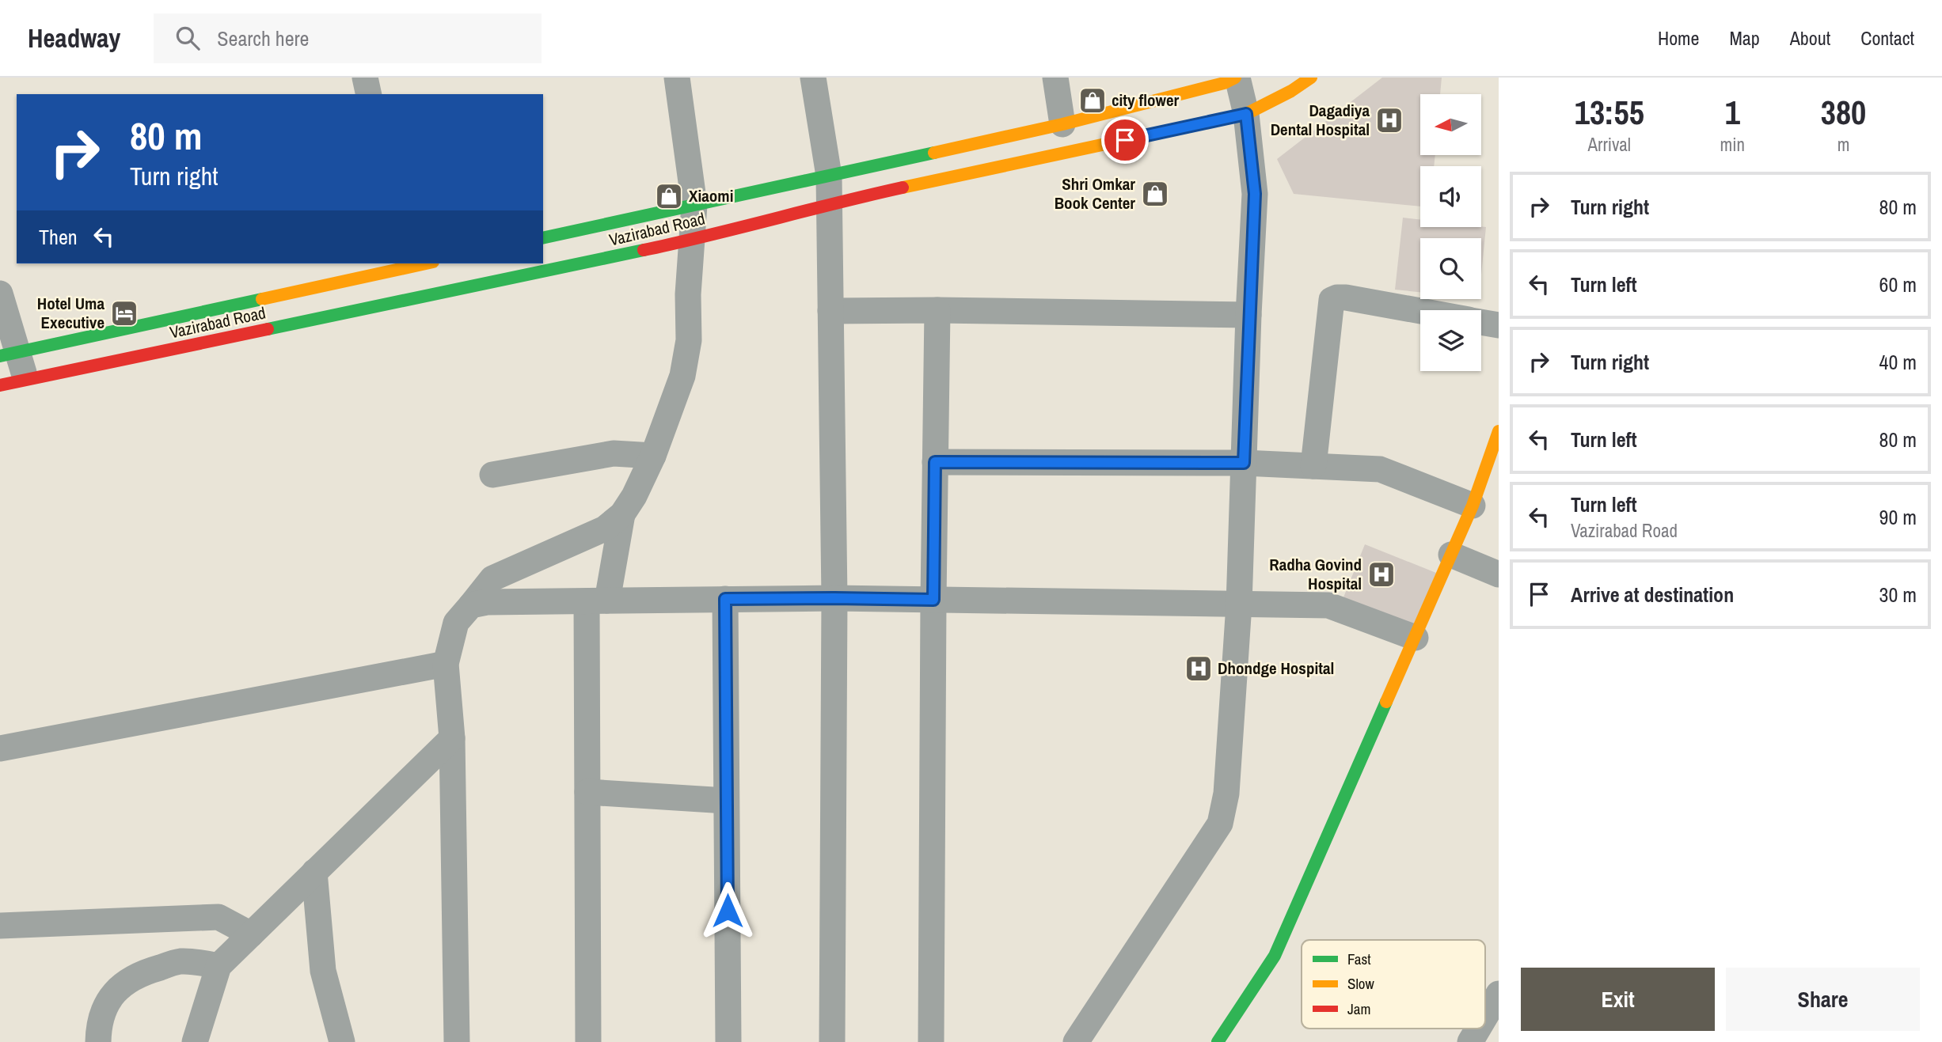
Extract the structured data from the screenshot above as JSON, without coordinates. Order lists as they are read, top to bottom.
{
  "streets": {
    "main road": ["Vazirabad Road"]
  },
  "places": {
    "shop": ["city flower", "Shri Omkar Book Center", "Xiaomi"],
    "hospital": ["Dagadiya Dental Hospital", "Radha Govind Hospital", "Dhondge Hospital"],
    "hotel": ["Hotel Uma Executive"]
  },
  "legend": ["Fast", "Slow", "Jam"],
  "north": "left",
  "page": {
    "header": "Headway",
    "search": "Search here",
    "nav": [
      "Home",
      "Map",
      "About",
      "Contact"
    ],
    "eta": [
      "13:55",
      "Arrival",
      "1",
      "min",
      "380",
      "m"
    ],
    "turn": ["80 m", "Turn right"],
    "list": [
      {
        "name": "Turn right",
        "value": "80 m"
      },
      {
        "name": "Turn left",
        "value": "60 m"
      },
      {
        "name": "Turn right",
        "value": "40 m"
      },
      {
        "name": "Turn left",
        "value": "80 m"
      },
      {
        "name": "Turn left",
        "note": "Vazirabad Road",
        "value": "90 m"
      },
      {
        "name": "Arrive at destination",
        "value": "30 m"
      }
    ],
    "then": "Then",
    "buttons": ["Exit", "Share"]
  }
}
